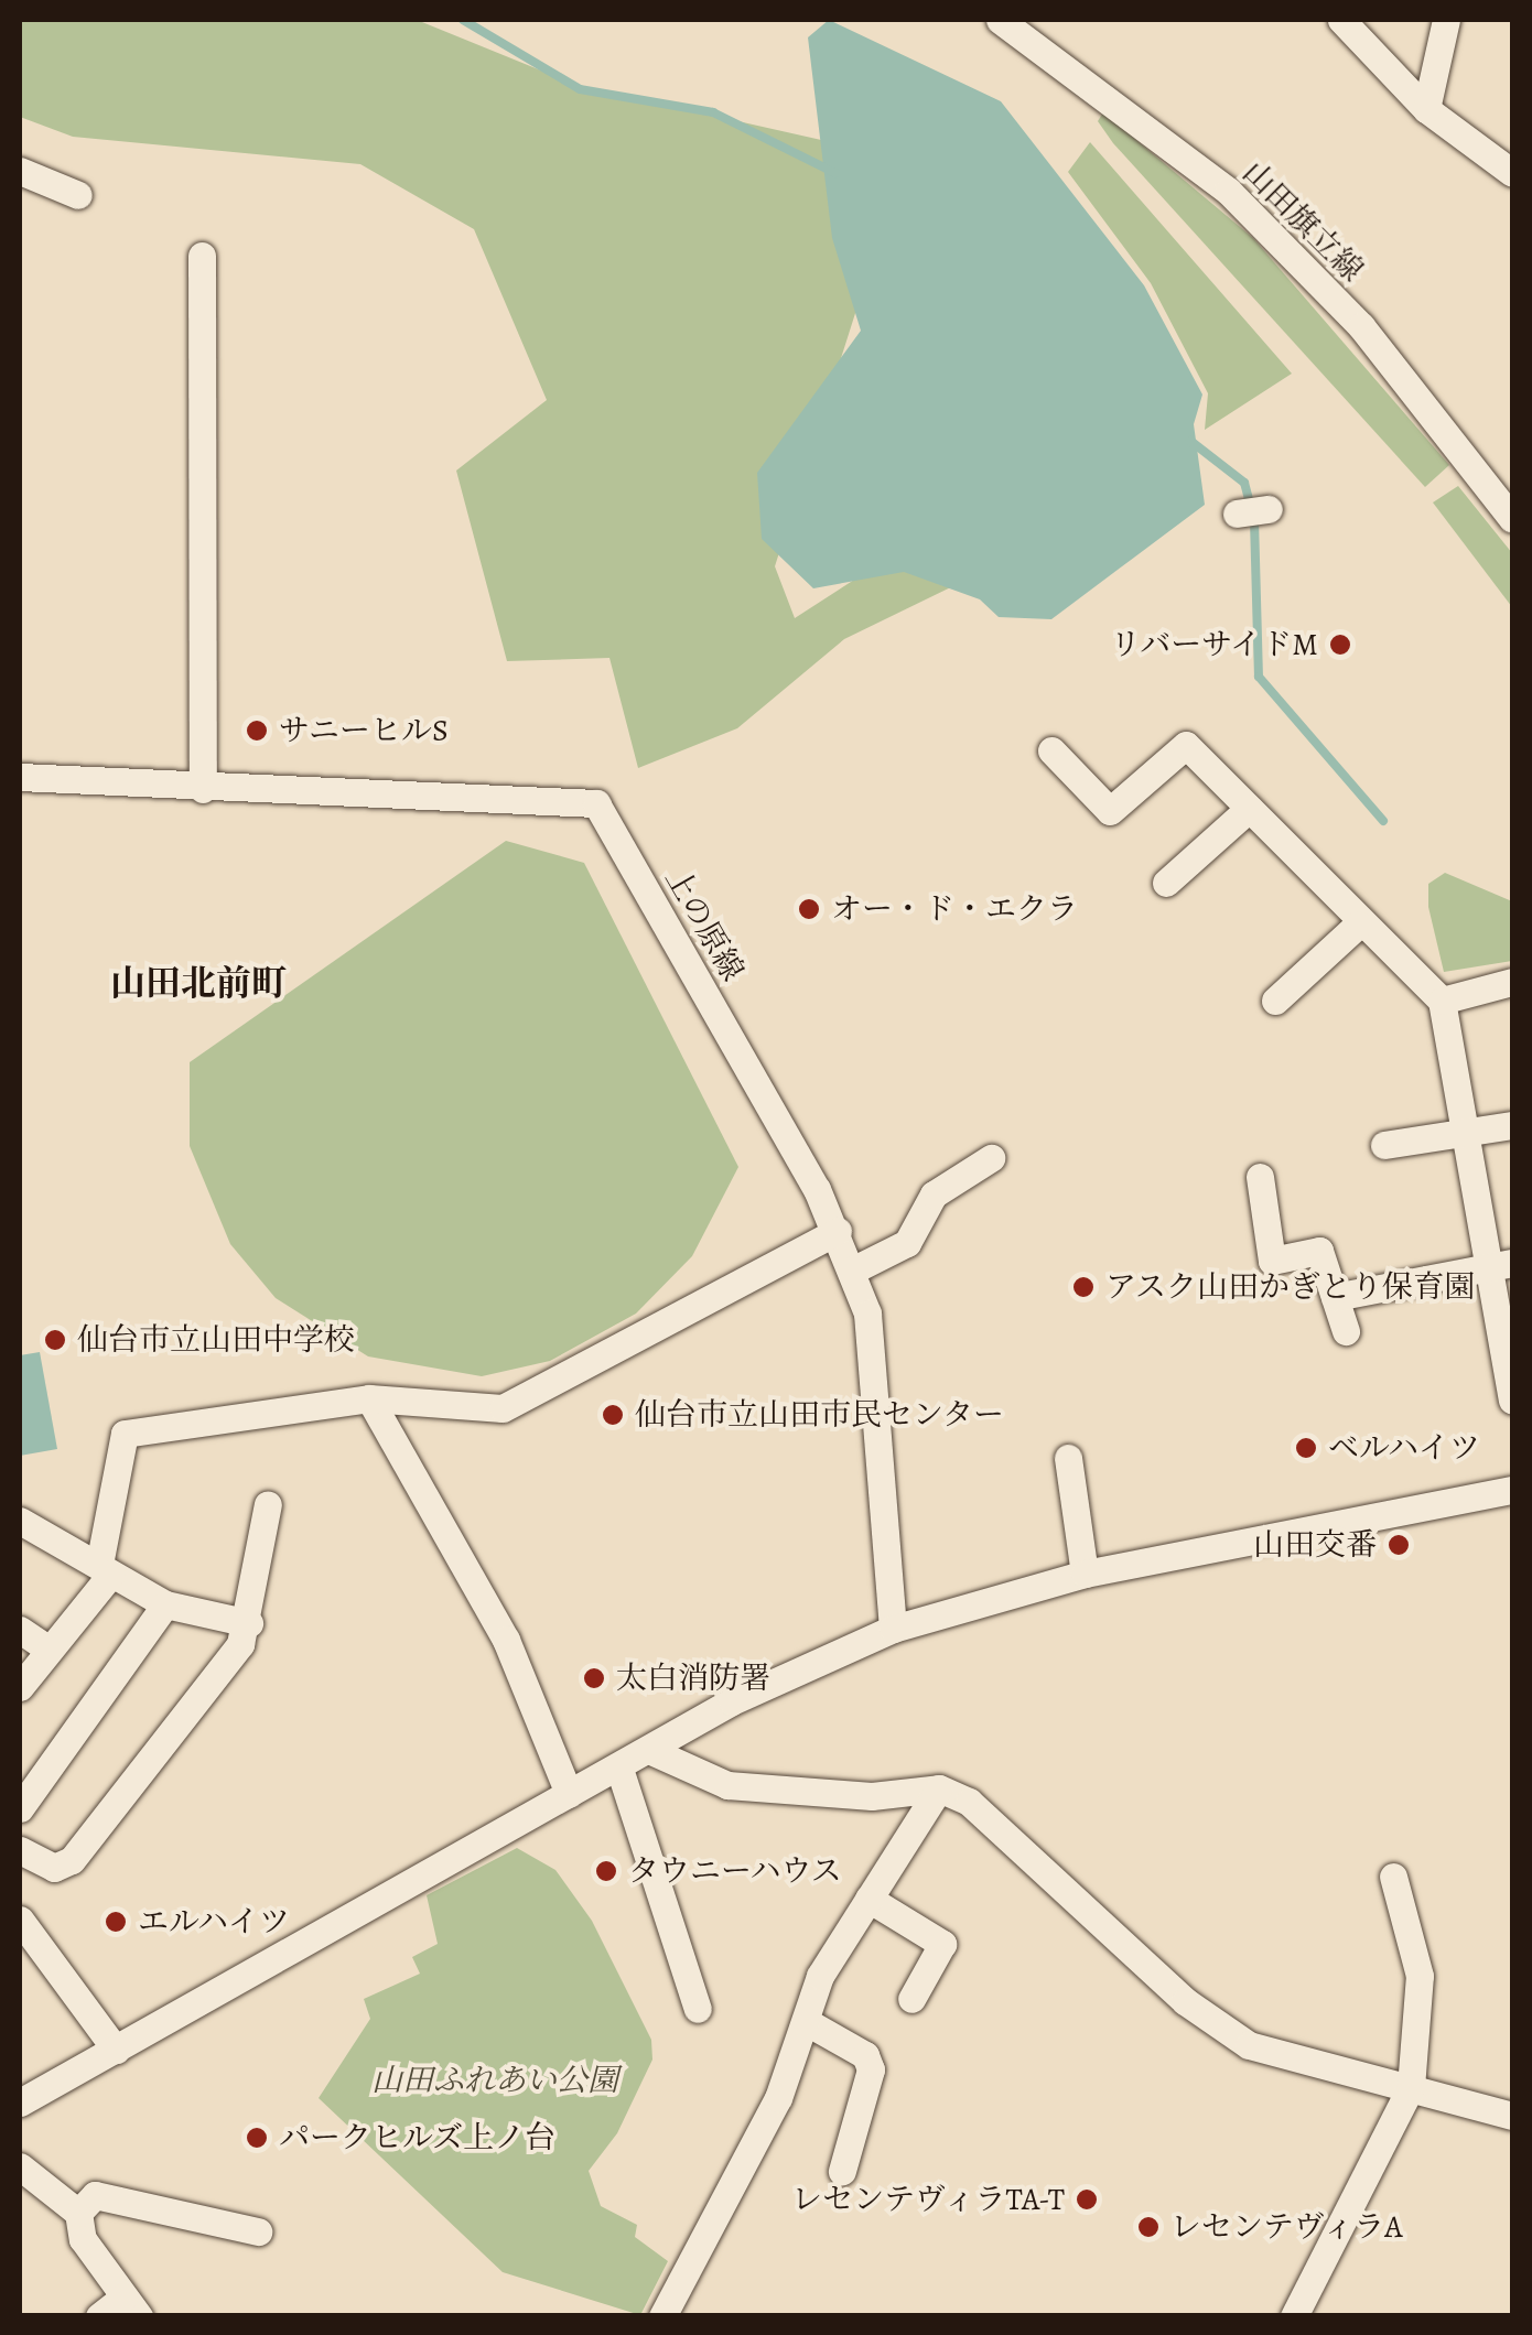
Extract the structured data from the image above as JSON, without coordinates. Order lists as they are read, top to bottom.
{
  "streets": {
    "street": ["山田旗立線", "上の原線"]
  },
  "districts": ["山田北前町"],
  "parks": ["山田ふれあい公園"],
  "places": [
    "リバーサイドM",
    "サニーヒルS",
    "オー・ド・エクラ",
    "アスク山田かぎとり保育園",
    "仙台市立山田中学校",
    "仙台市立山田市民センター",
    "ベルハイツ",
    "山田交番",
    "太白消防署",
    "タウニーハウス",
    "エルハイツ",
    "パークヒルズ上ノ台",
    "レセンテヴィラTA-T",
    "レセンテヴィラA"
  ]
}
